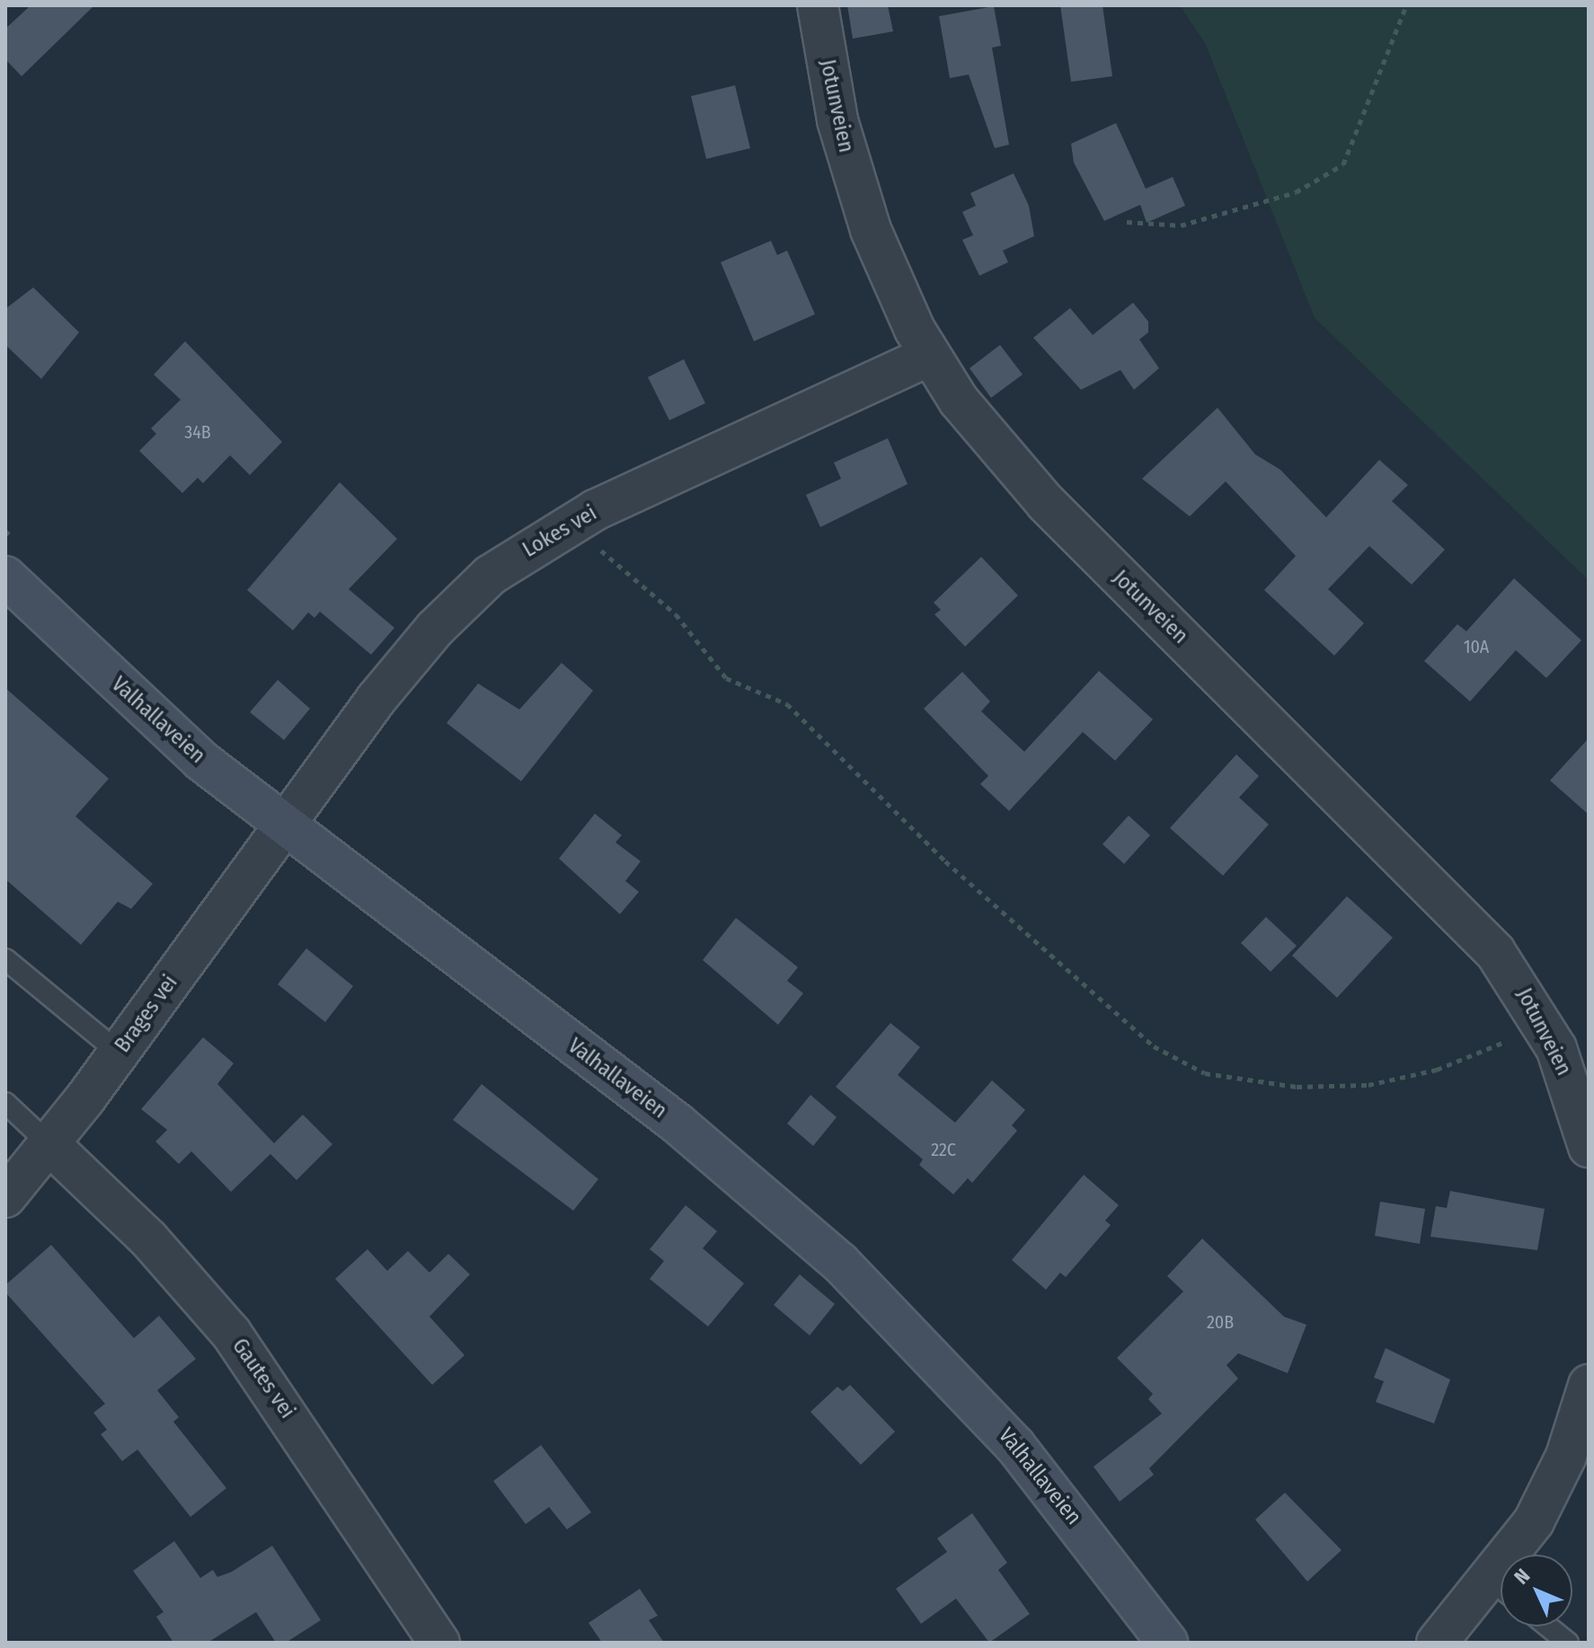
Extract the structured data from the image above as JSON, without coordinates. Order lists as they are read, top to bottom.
{
  "streets": {
    "street": [
      "Jotunveien",
      "Lokes vei",
      "Valhallaveien",
      "Brages vei",
      "Gautes vei"
    ]
  },
  "crossings": [
    ["Jotunveien", "Lokes vei"],
    ["Lokes vei", "Valhallaveien"],
    ["Lokes vei", "Brages vei"],
    ["Valhallaveien", "Brages vei"],
    ["Brages vei", "Gautes vei"]
  ],
  "house_numbers": [
    "34B",
    "10A",
    "22C",
    "20B"
  ],
  "north": "top left"
}
